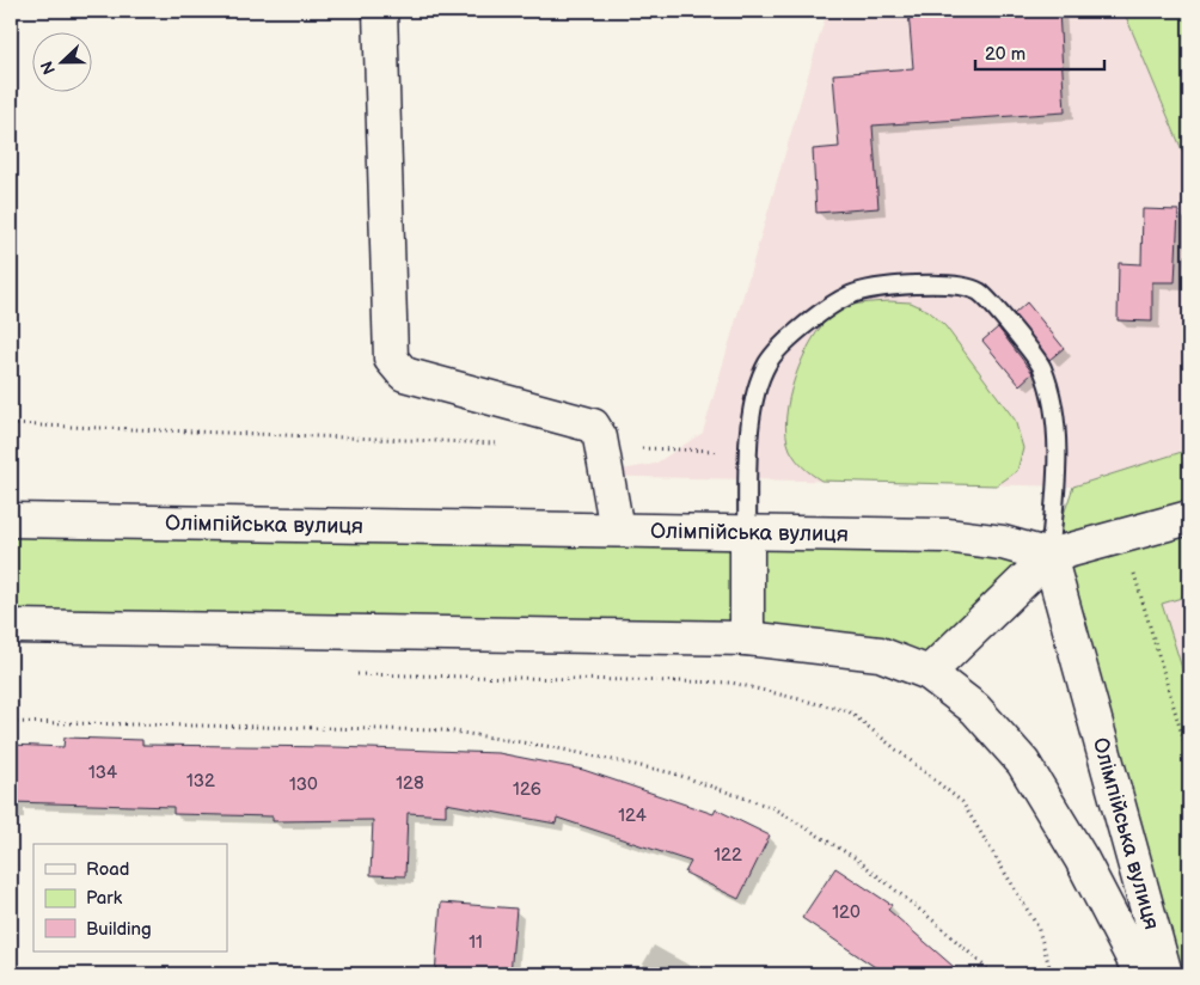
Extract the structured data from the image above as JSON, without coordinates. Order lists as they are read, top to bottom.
{
  "streets": {
    "main road": ["Олімпійська вулиця"]
  },
  "house_numbers": [
    "134",
    "132",
    "128",
    "130",
    "126",
    "124",
    "122",
    "120",
    "11"
  ],
  "legend": ["Road", "Park", "Building"],
  "scale_bar": "20 m",
  "north": "left"
}
